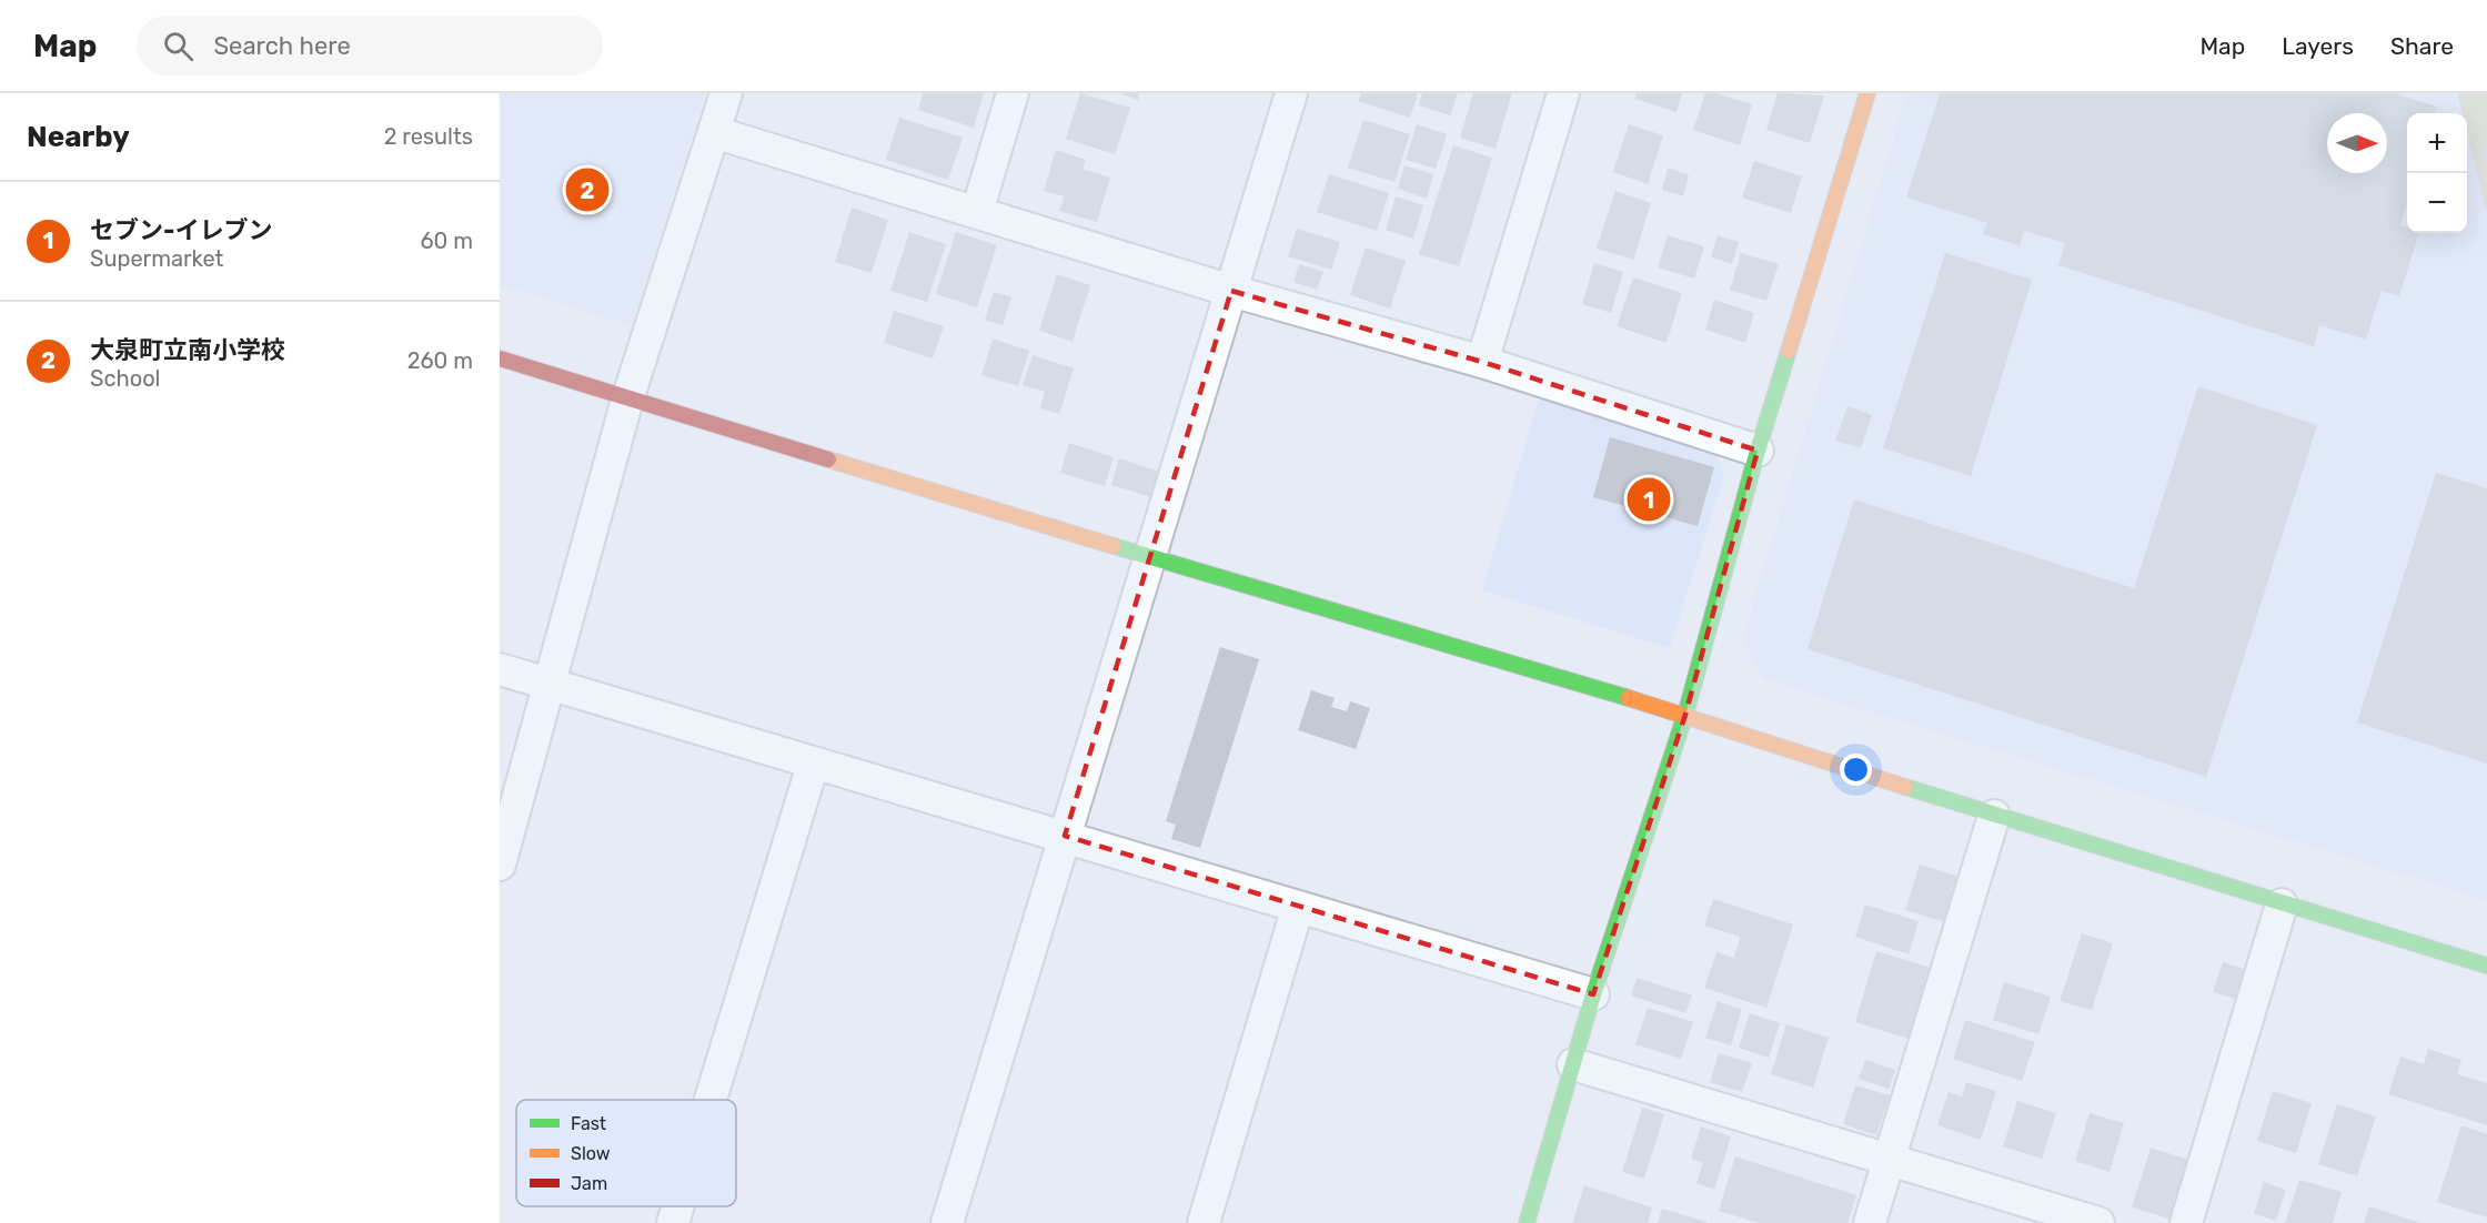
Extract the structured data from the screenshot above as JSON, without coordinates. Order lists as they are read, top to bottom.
{
  "legend": ["Fast", "Slow", "Jam"],
  "north": "right",
  "page": {
    "header": "Map",
    "search": "Search here",
    "nav": ["Map", "Layers", "Share"],
    "heading": ["Nearby", "2 results"],
    "map_buttons": ["+", "−"],
    "pins": ["2", "1"],
    "list": [
      {
        "mark": "1",
        "name": "セブン-イレブン",
        "note": "Supermarket",
        "value": "60 m"
      },
      {
        "mark": "2",
        "name": "大泉町立南小学校",
        "note": "School",
        "value": "260 m"
      }
    ]
  }
}
